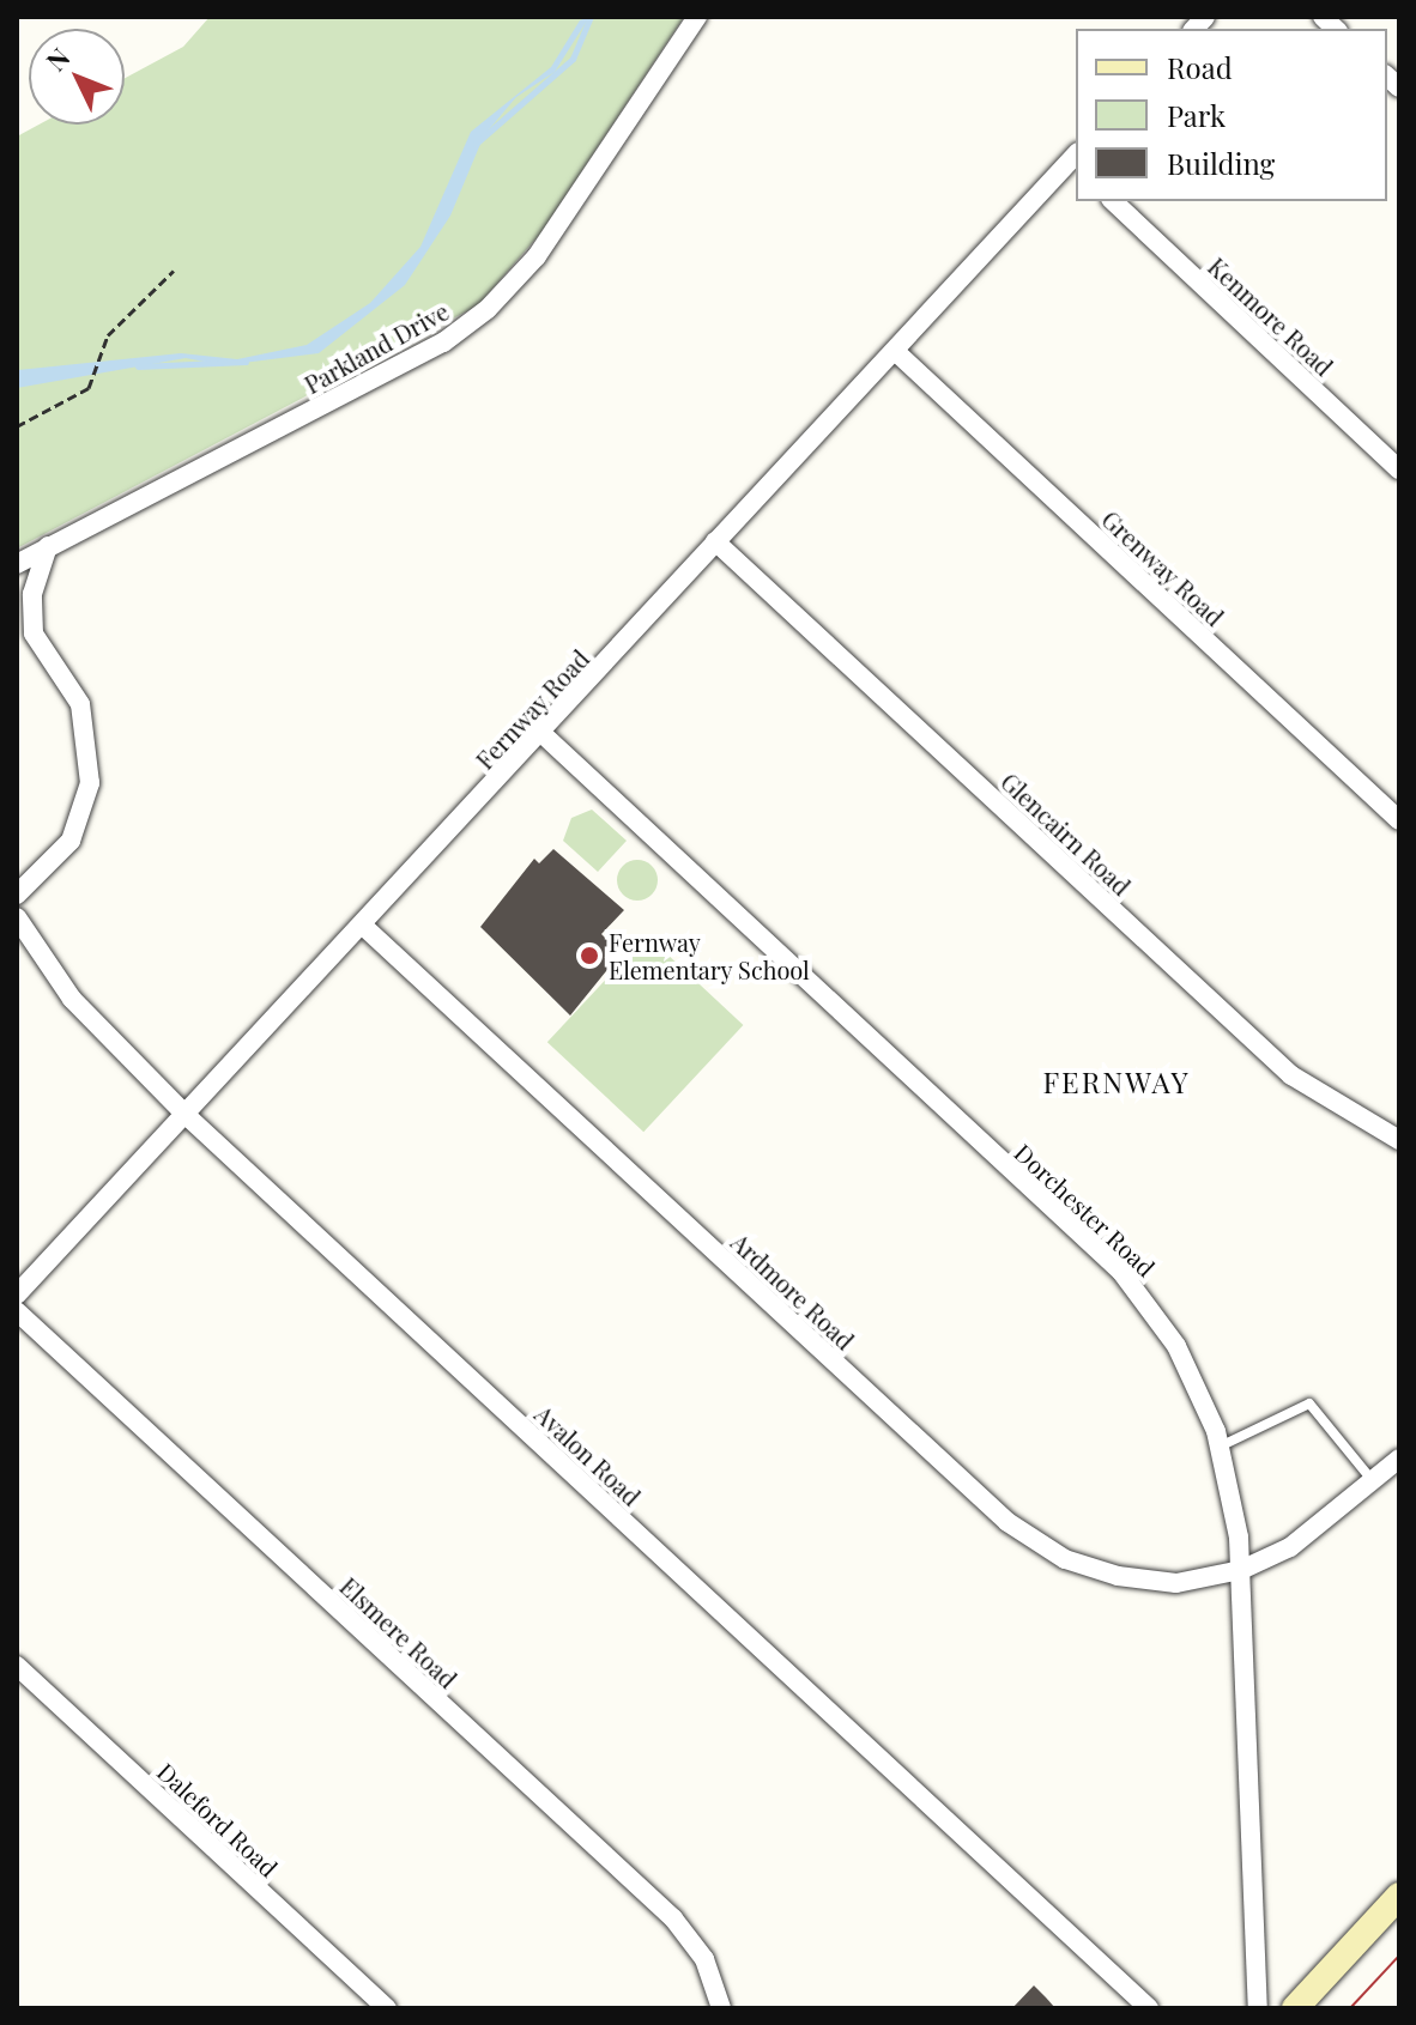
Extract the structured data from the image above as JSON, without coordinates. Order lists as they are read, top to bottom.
{
  "streets": {
    "street": [
      "Kenmore Road",
      "Parkland Drive",
      "Grenway Road",
      "Fernway Road",
      "Glencairn Road",
      "Dorchester Road",
      "Ardmore Road",
      "Avalon Road",
      "Elsmere Road",
      "Daleford Road"
    ]
  },
  "crossings": [
    ["Grenway Road", "Fernway Road"],
    ["Fernway Road", "Glencairn Road"],
    ["Fernway Road", "Dorchester Road"],
    ["Fernway Road", "Ardmore Road"],
    ["Fernway Road", "Avalon Road"],
    ["Dorchester Road", "Ardmore Road"]
  ],
  "districts": ["FERNWAY"],
  "places": ["Fernway Elementary School"],
  "legend": ["Road", "Park", "Building"],
  "north": "top left"
}
